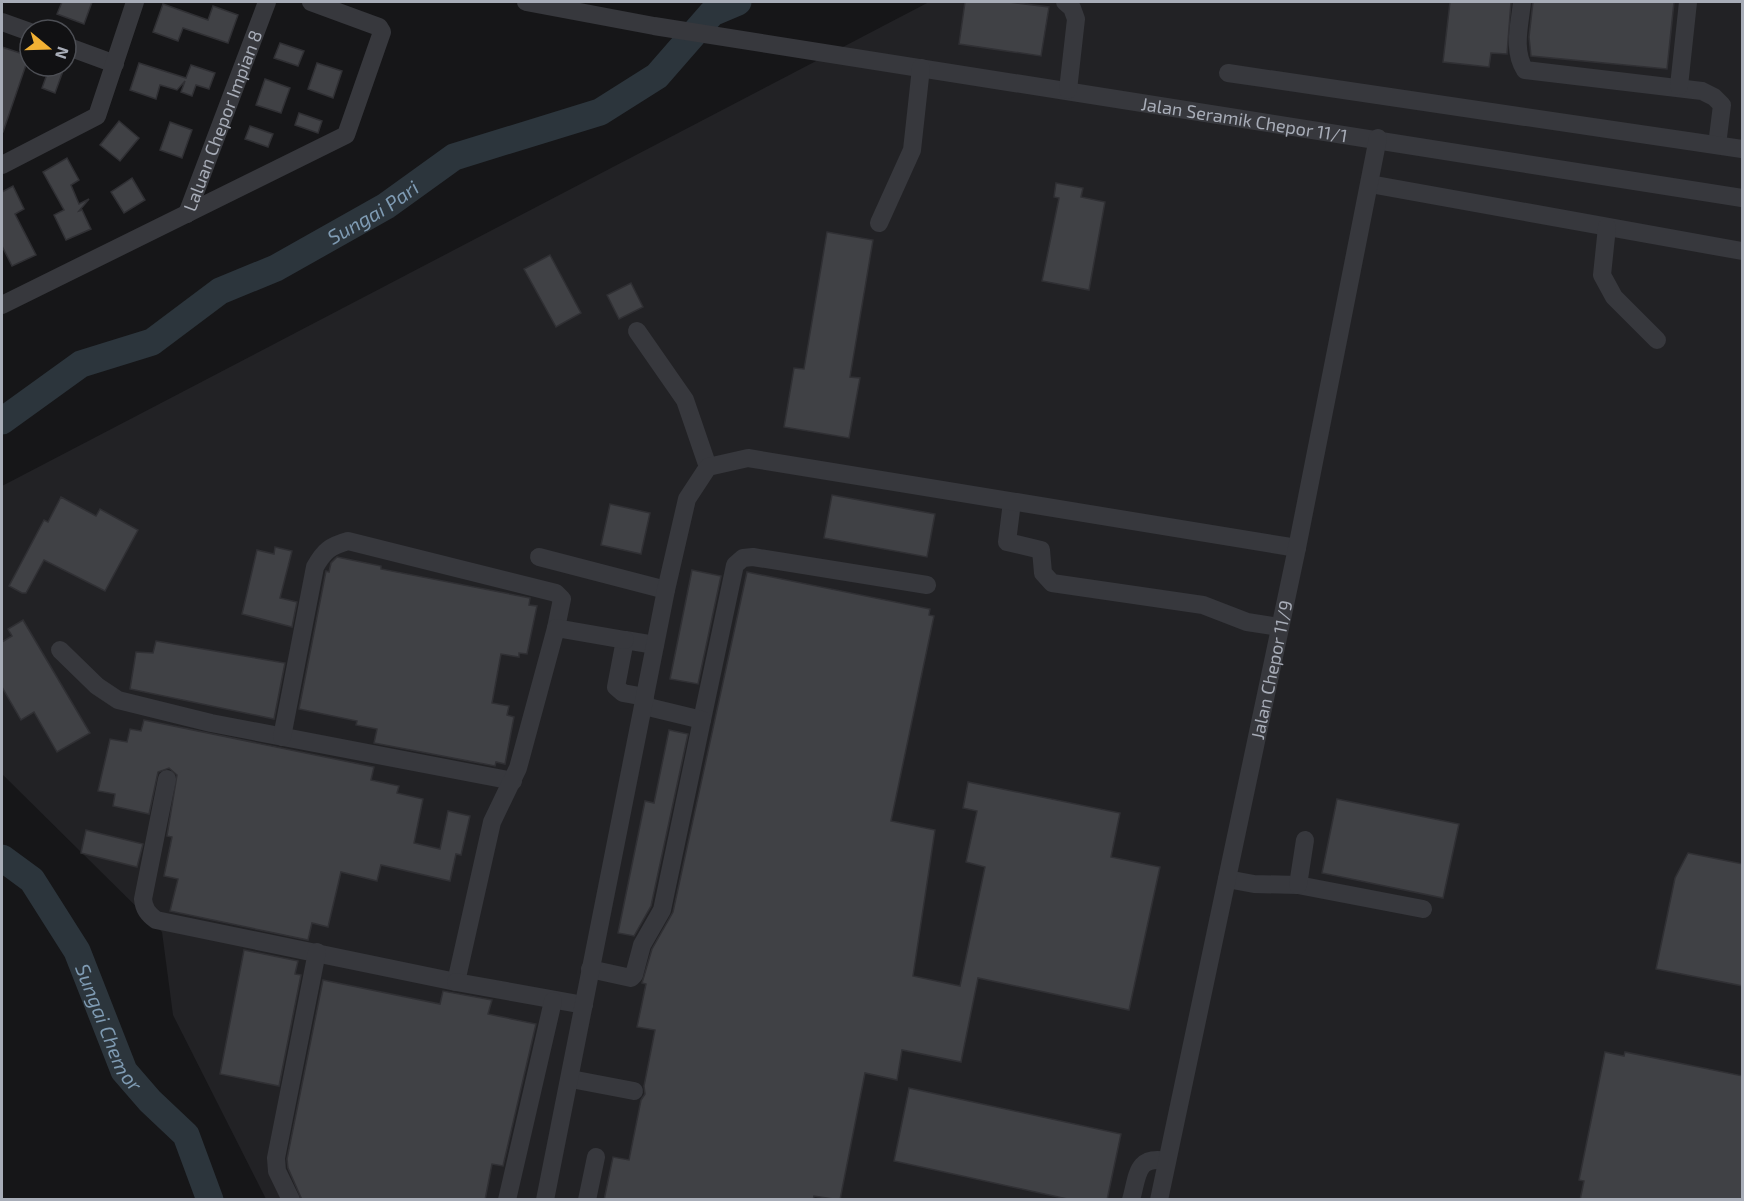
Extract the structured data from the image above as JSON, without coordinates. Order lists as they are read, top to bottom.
{
  "streets": {
    "street": ["Jalan Seramik Chepor 11/1", "Laluan Chepor Impian 8", "Jalan Chepor 11/9"]
  },
  "crossings": [
    ["Jalan Seramik Chepor 11/1", "Jalan Chepor 11/9"]
  ],
  "water": ["Sungai Pari", "Sungai Chemor"],
  "north": "right"
}
